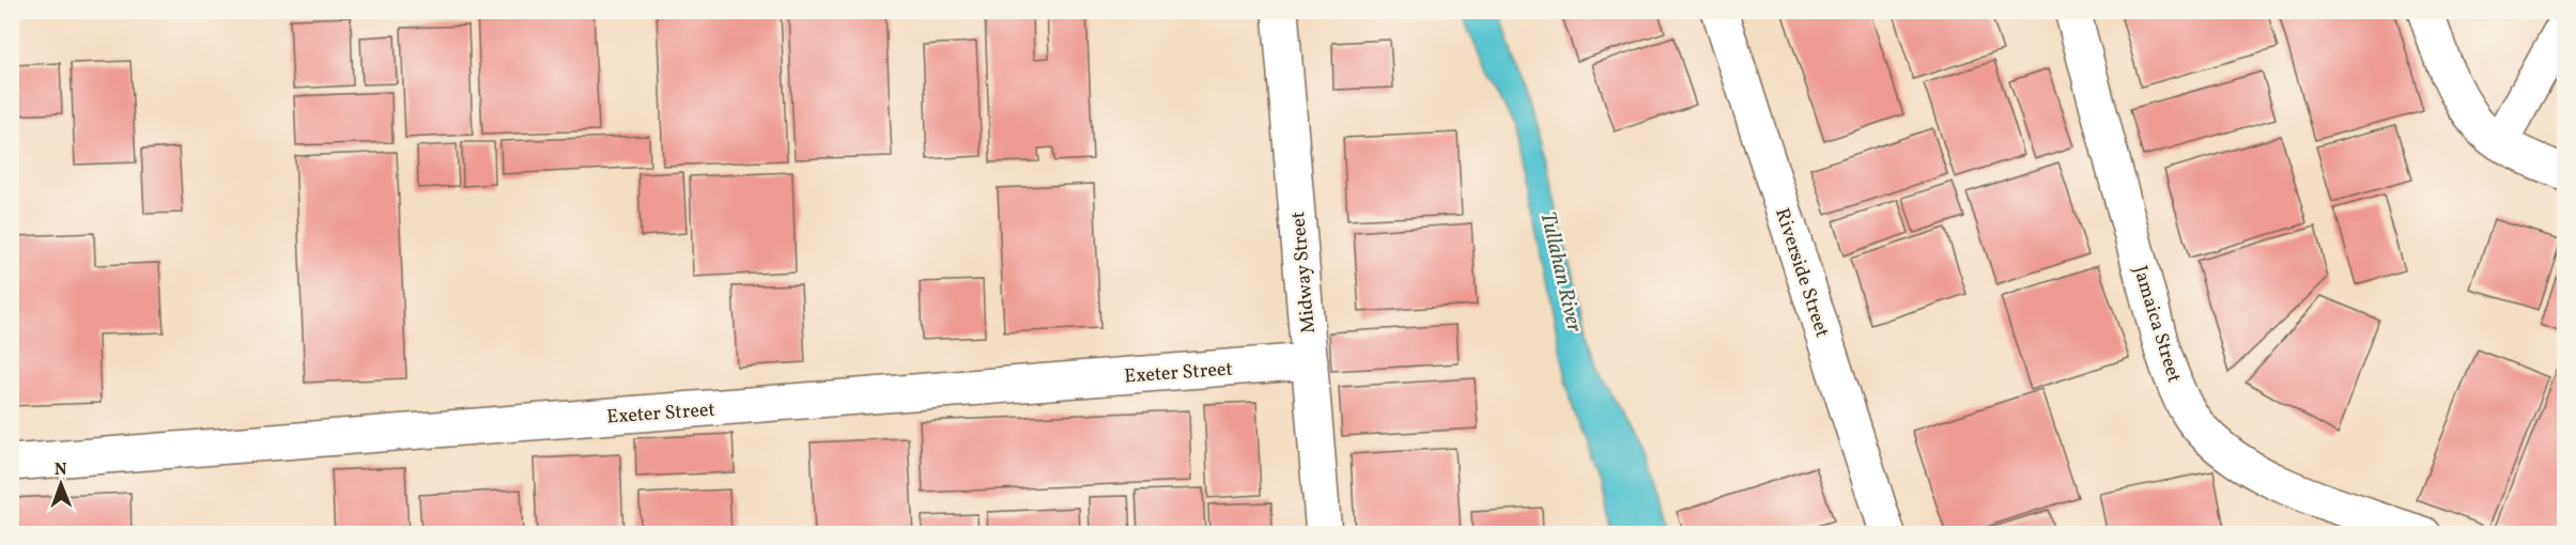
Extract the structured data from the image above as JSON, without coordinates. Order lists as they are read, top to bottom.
{
  "streets": {
    "street": [
      "Midway Street",
      "Riverside Street",
      "Jamaica Street",
      "Exeter Street"
    ]
  },
  "crossings": [
    ["Midway Street", "Exeter Street"]
  ],
  "water": ["Tullahan River"],
  "north": "top"
}
